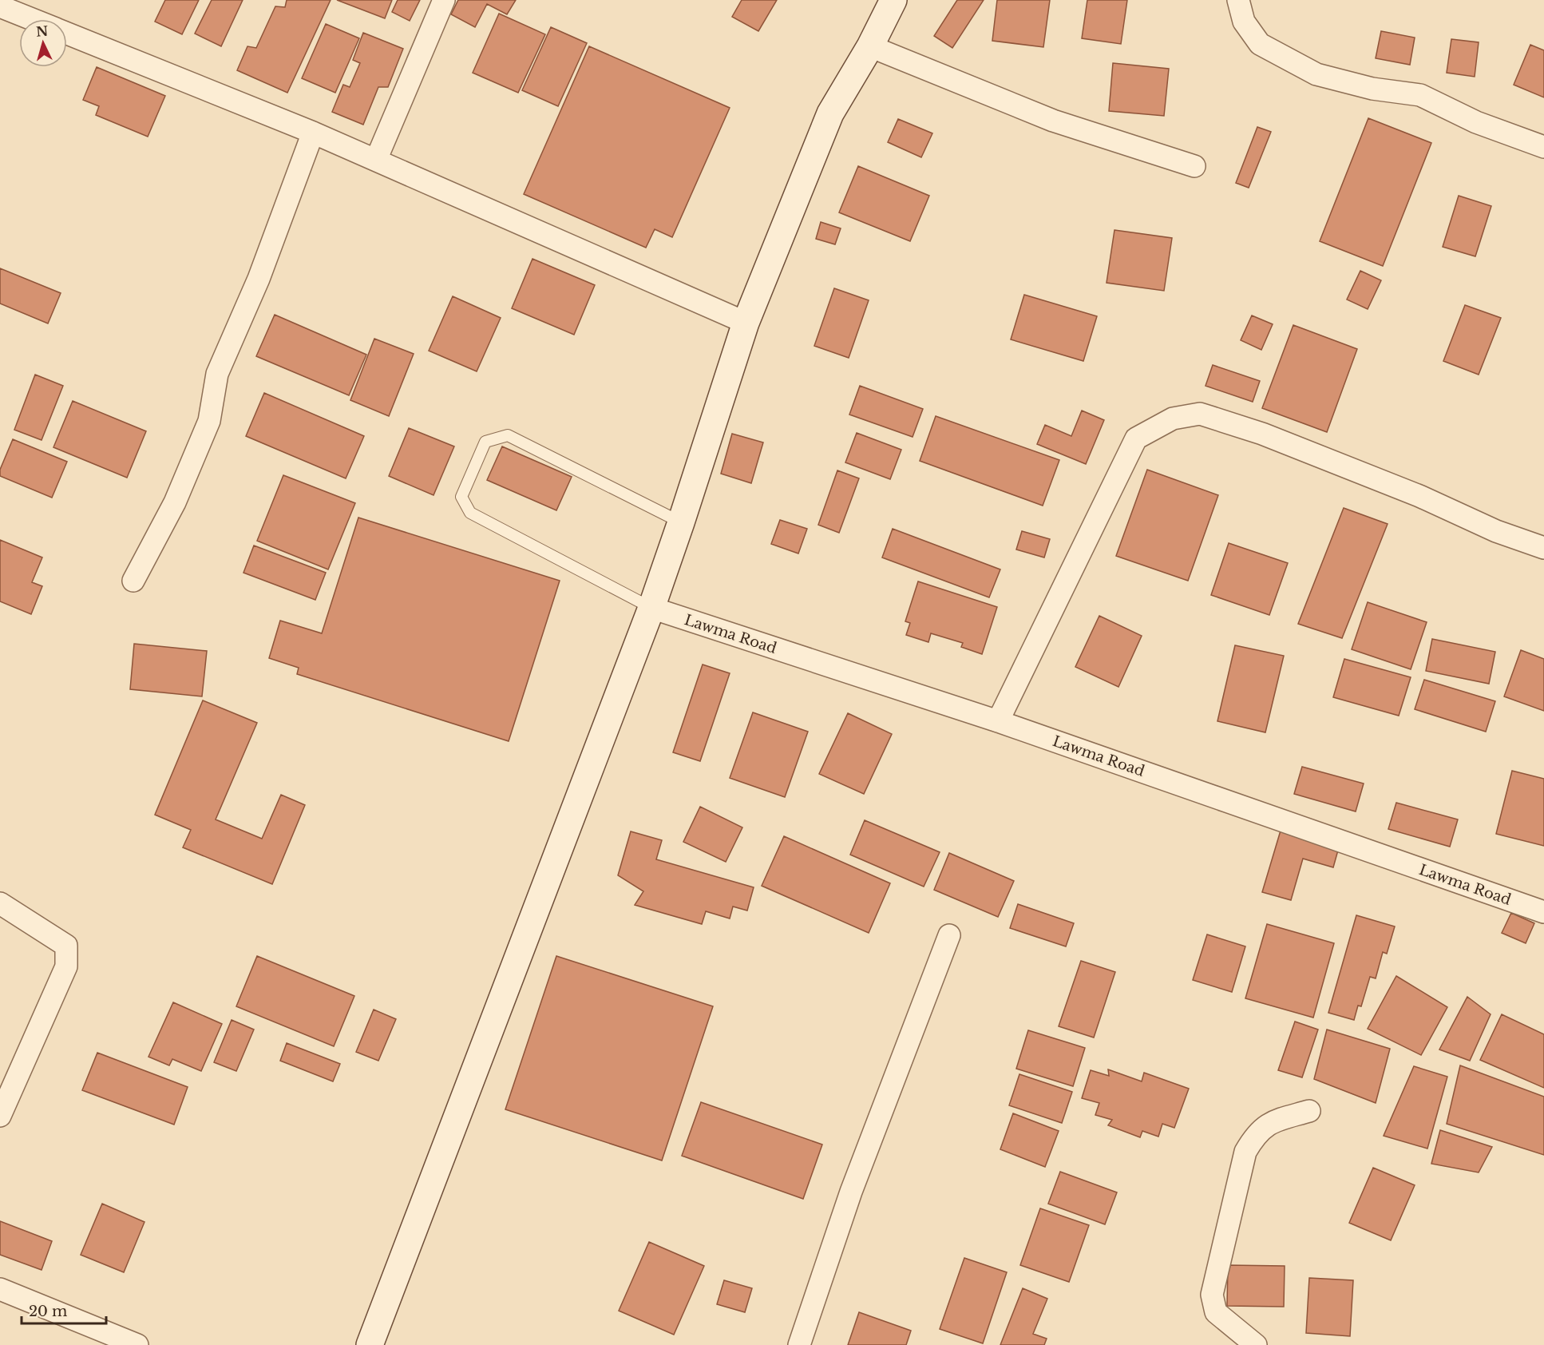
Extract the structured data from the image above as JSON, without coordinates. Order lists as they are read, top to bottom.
{
  "streets": {
    "street": ["Lawma Road"]
  },
  "scale_bar": "20 m",
  "north": "top"
}
